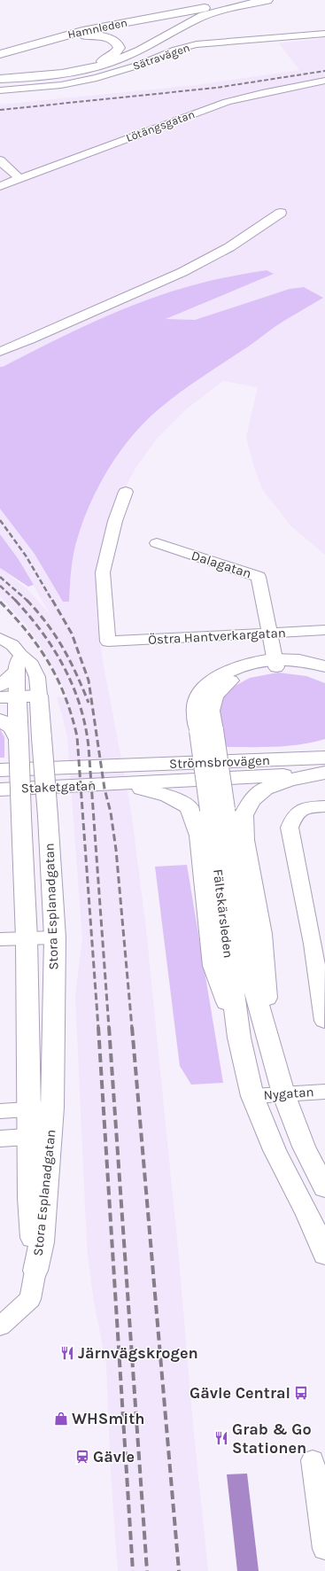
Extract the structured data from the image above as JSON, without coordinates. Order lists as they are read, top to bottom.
{
  "streets": {
    "main road": [
      "Hamnleden",
      "Strömsbrovägen",
      "Staketgatan",
      "Stora Esplanadgatan",
      "Fältskärsleden"
    ],
    "street": [
      "Sätravägen",
      "Lötängsgatan",
      "Dalagatan",
      "Östra Hantverkargatan",
      "Nygatan"
    ]
  },
  "crossings": [
    ["Dalagatan", "Östra Hantverkargatan"],
    ["Dalagatan", "Fältskärsleden"],
    ["Strömsbrovägen", "Staketgatan"],
    ["Fältskärsleden", "Nygatan"]
  ],
  "places": {
    "restaurant": ["Järnvägskrogen", "Grab & Go Stationen"],
    "bus stop": ["Gävle Central"],
    "shop": ["WHSmith"],
    "station": ["Gävle"]
  }
}
